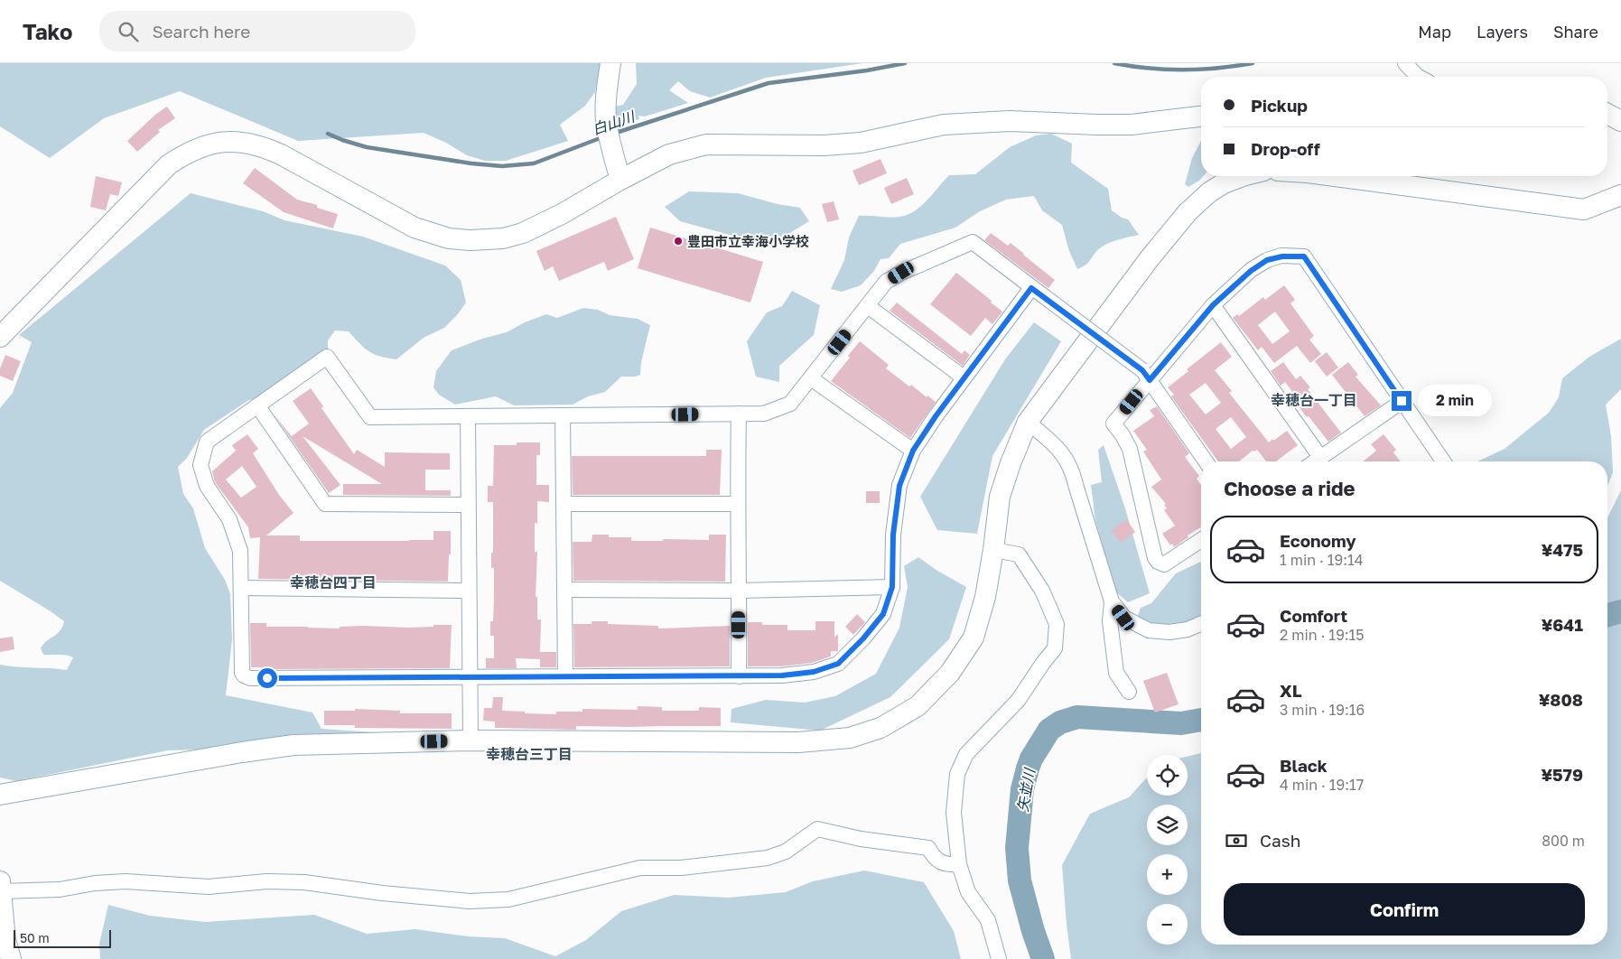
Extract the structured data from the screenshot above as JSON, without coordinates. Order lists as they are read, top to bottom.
{
  "districts": ["幸穂台一丁目", "幸穂台四丁目", "幸穂台三丁目"],
  "water": ["白山川", "矢並川"],
  "places": ["豊田市立幸海小学校"],
  "scale_bar": "50 m",
  "page": {
    "header": "Tako",
    "search": "Search here",
    "nav": ["Map", "Layers", "Share"],
    "banner": ["Pickup", "Drop-off"],
    "bubble": "2 min",
    "heading": "Choose a ride",
    "list": [
      {
        "name": "Economy",
        "note": "1 min · 19:14",
        "value": "¥475"
      },
      {
        "name": "Comfort",
        "note": "2 min · 19:15",
        "value": "¥641"
      },
      {
        "name": "XL",
        "note": "3 min · 19:16",
        "value": "¥808"
      },
      {
        "name": "Black",
        "note": "4 min · 19:17",
        "value": "¥579"
      }
    ],
    "map_buttons": ["+", "−"],
    "pay": ["Cash", "800 m"],
    "buttons": "Confirm",
    "scale": "50 m"
  }
}
